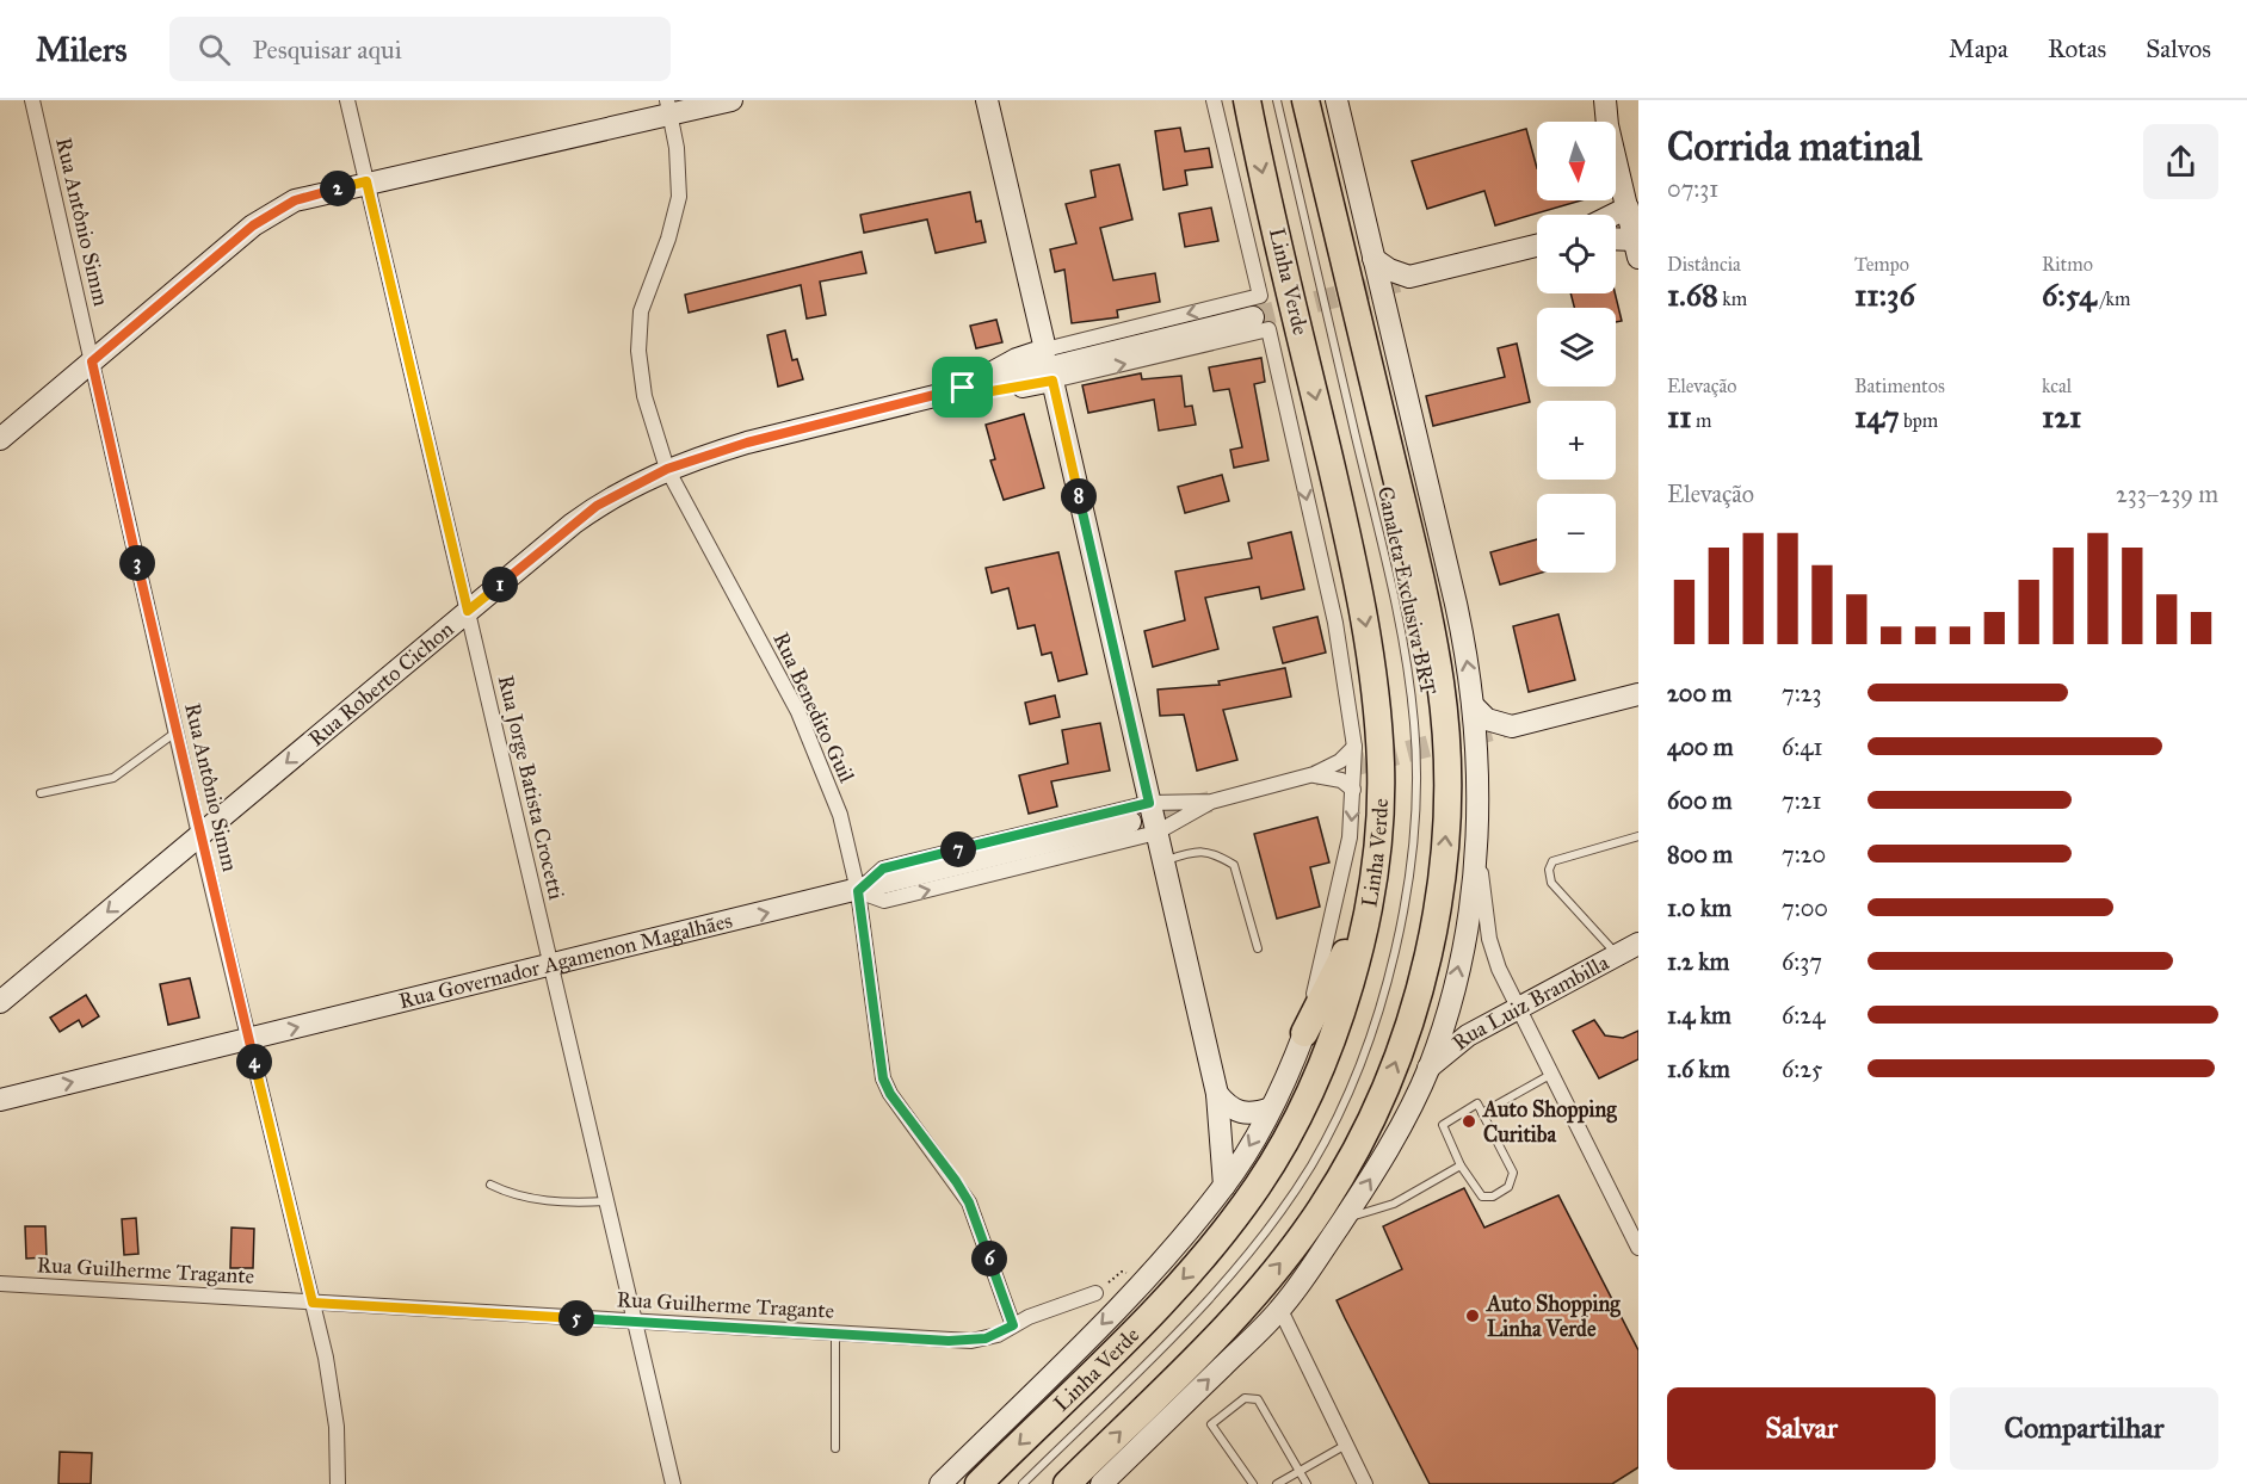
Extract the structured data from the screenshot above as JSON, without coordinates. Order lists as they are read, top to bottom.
{
  "streets": {
    "highway": ["Linha Verde"],
    "street": [
      "Rua Antônio Simm",
      "Rua Roberto Cichon",
      "Rua Benedito Guil",
      "Rua Jorge Batista Crocetti",
      "Rua Governador Agamenon Magalhães",
      "Rua Luiz Brambilla",
      "Rua Guilherme Tragante"
    ],
    "lane": ["Canaleta Exclusiva BRT"]
  },
  "crossings": [
    ["Rua Antônio Simm", "Rua Roberto Cichon"],
    ["Rua Antônio Simm", "Rua Governador Agamenon Magalhães"],
    ["Rua Antônio Simm", "Rua Guilherme Tragante"],
    ["Linha Verde", "Rua Roberto Cichon"],
    ["Rua Roberto Cichon", "Rua Benedito Guil"],
    ["Rua Roberto Cichon", "Rua Jorge Batista Crocetti"],
    ["Rua Benedito Guil", "Rua Governador Agamenon Magalhães"],
    ["Rua Benedito Guil", "Rua Guilherme Tragante"],
    ["Rua Jorge Batista Crocetti", "Rua Governador Agamenon Magalhães"],
    ["Rua Jorge Batista Crocetti", "Rua Guilherme Tragante"]
  ],
  "one_way": ["Linha Verde", "Rua Roberto Cichon", "Rua Governador Agamenon Magalhães"],
  "places": ["Auto Shopping Curitiba", "Auto Shopping Linha Verde"],
  "north": "bottom",
  "page": {
    "header": "Milers",
    "search": "Pesquisar aqui",
    "nav": ["Mapa", "Rotas", "Salvos"],
    "heading": ["Corrida matinal", "07:31"],
    "map_buttons": ["+", "−"],
    "pins": [
      "2",
      "8",
      "3",
      "1",
      "7",
      "4",
      "6",
      "5"
    ],
    "stats": [
      ["Distância", "1.68 km"],
      ["Tempo", "11:36"],
      ["Ritmo", "6:54 /km"],
      ["Elevação", "11 m"],
      ["Batimentos", "147 bpm"],
      ["kcal", "121"]
    ],
    "chart": ["Elevação", "233–239 m"],
    "list": [
      {
        "name": "200 m",
        "note": "7:23"
      },
      {
        "name": "400 m",
        "note": "6:41"
      },
      {
        "name": "600 m",
        "note": "7:21"
      },
      {
        "name": "800 m",
        "note": "7:20"
      },
      {
        "name": "1.0 km",
        "note": "7:00"
      },
      {
        "name": "1.2 km",
        "note": "6:37"
      },
      {
        "name": "1.4 km",
        "note": "6:24"
      },
      {
        "name": "1.6 km",
        "note": "6:25"
      }
    ],
    "buttons": ["Salvar", "Compartilhar"]
  }
}
